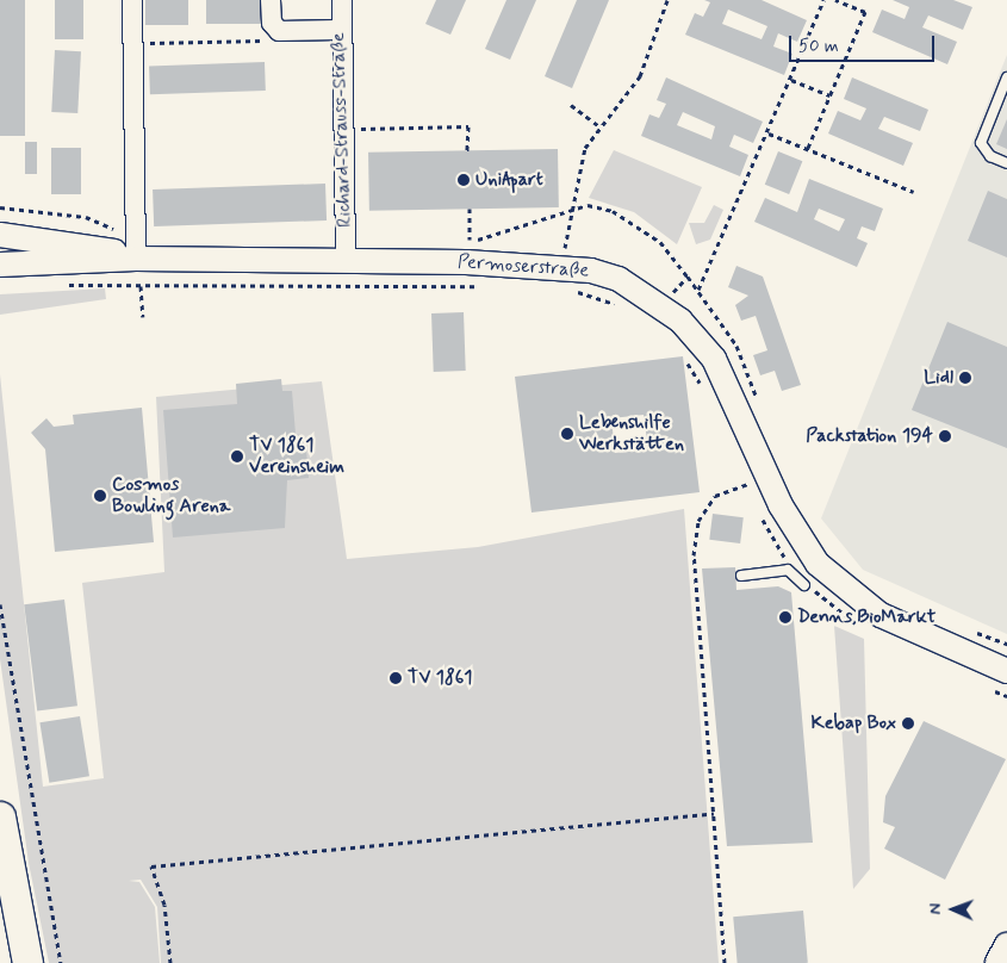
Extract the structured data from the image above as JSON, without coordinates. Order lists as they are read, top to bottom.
{
  "streets": {
    "street": ["Richard-Strauss-Straße", "Permoserstraße"]
  },
  "crossings": [
    ["Richard-Strauss-Straße", "Permoserstraße"]
  ],
  "places": [
    "UniApart",
    "Lidl",
    "Lebenshilfe Werkstätten",
    "Packstation 194",
    "TV 1861 Vereinsheim",
    "Cosmos Bowling Arena",
    "Denns BioMarkt",
    "TV 1861",
    "Kebap Box"
  ],
  "scale_bar": "50 m",
  "north": "left"
}
